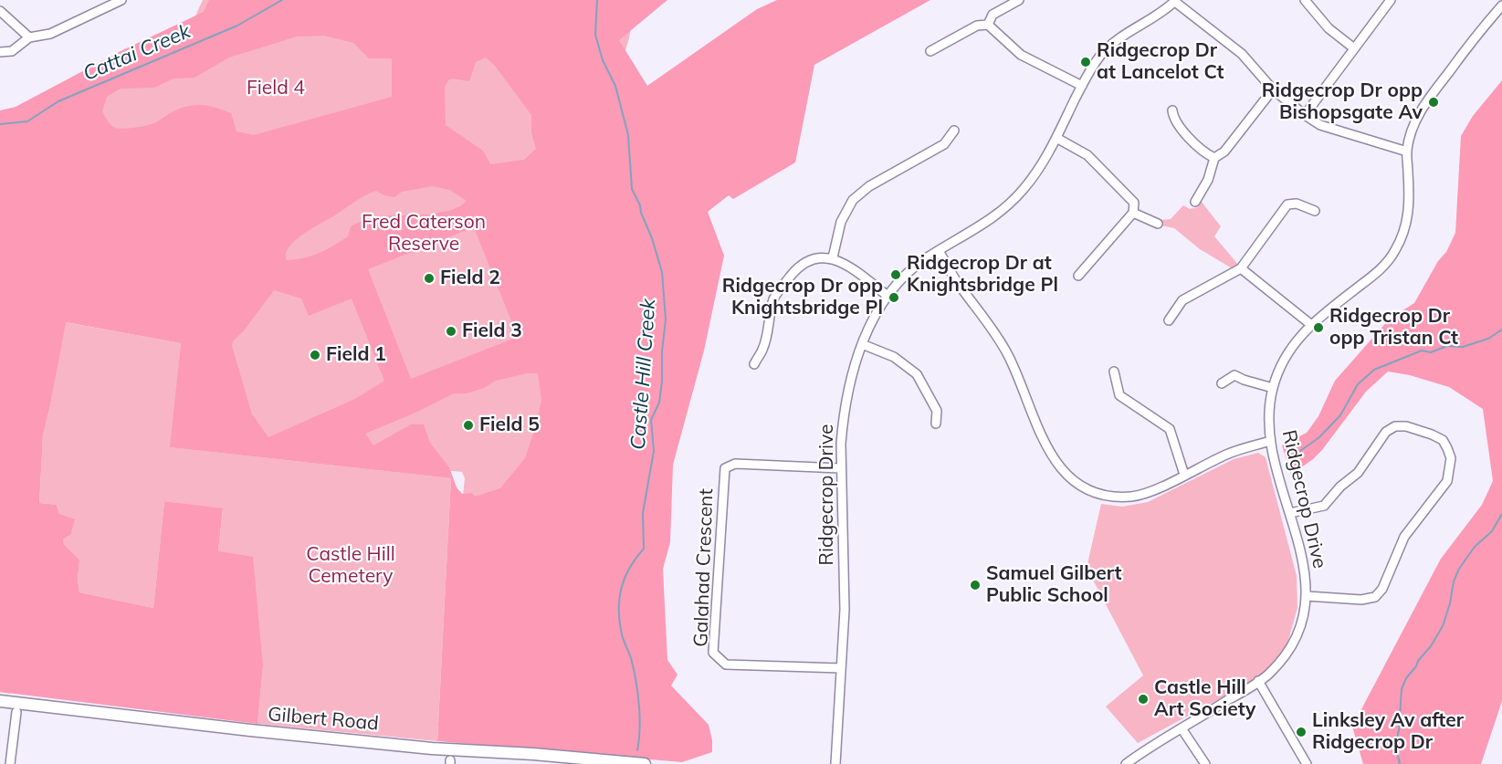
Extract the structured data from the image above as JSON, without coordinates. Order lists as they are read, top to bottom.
{
  "streets": {
    "main road": ["Gilbert Road"],
    "street": ["Ridgecrop Drive", "Galahad Crescent"]
  },
  "crossings": [
    ["Ridgecrop Drive", "Galahad Crescent"]
  ],
  "water": ["Cattai Creek", "Castle Hill Creek"],
  "parks": ["Field 4", "Fred Caterson Reserve", "Castle Hill Cemetery"],
  "places": [
    "Ridgecrop Dr at Lancelot Ct",
    "Ridgecrop Dr opp Bishopsgate Av",
    "Ridgecrop Dr at Knightsbridge Pl",
    "Field 2",
    "Ridgecrop Dr opp Knightsbridge Pl",
    "Ridgecrop Dr opp Tristan Ct",
    "Field 3",
    "Field 1",
    "Field 5",
    "Samuel Gilbert Public School",
    "Castle Hill Art Society",
    "Linksley Av after Ridgecrop Dr"
  ]
}
